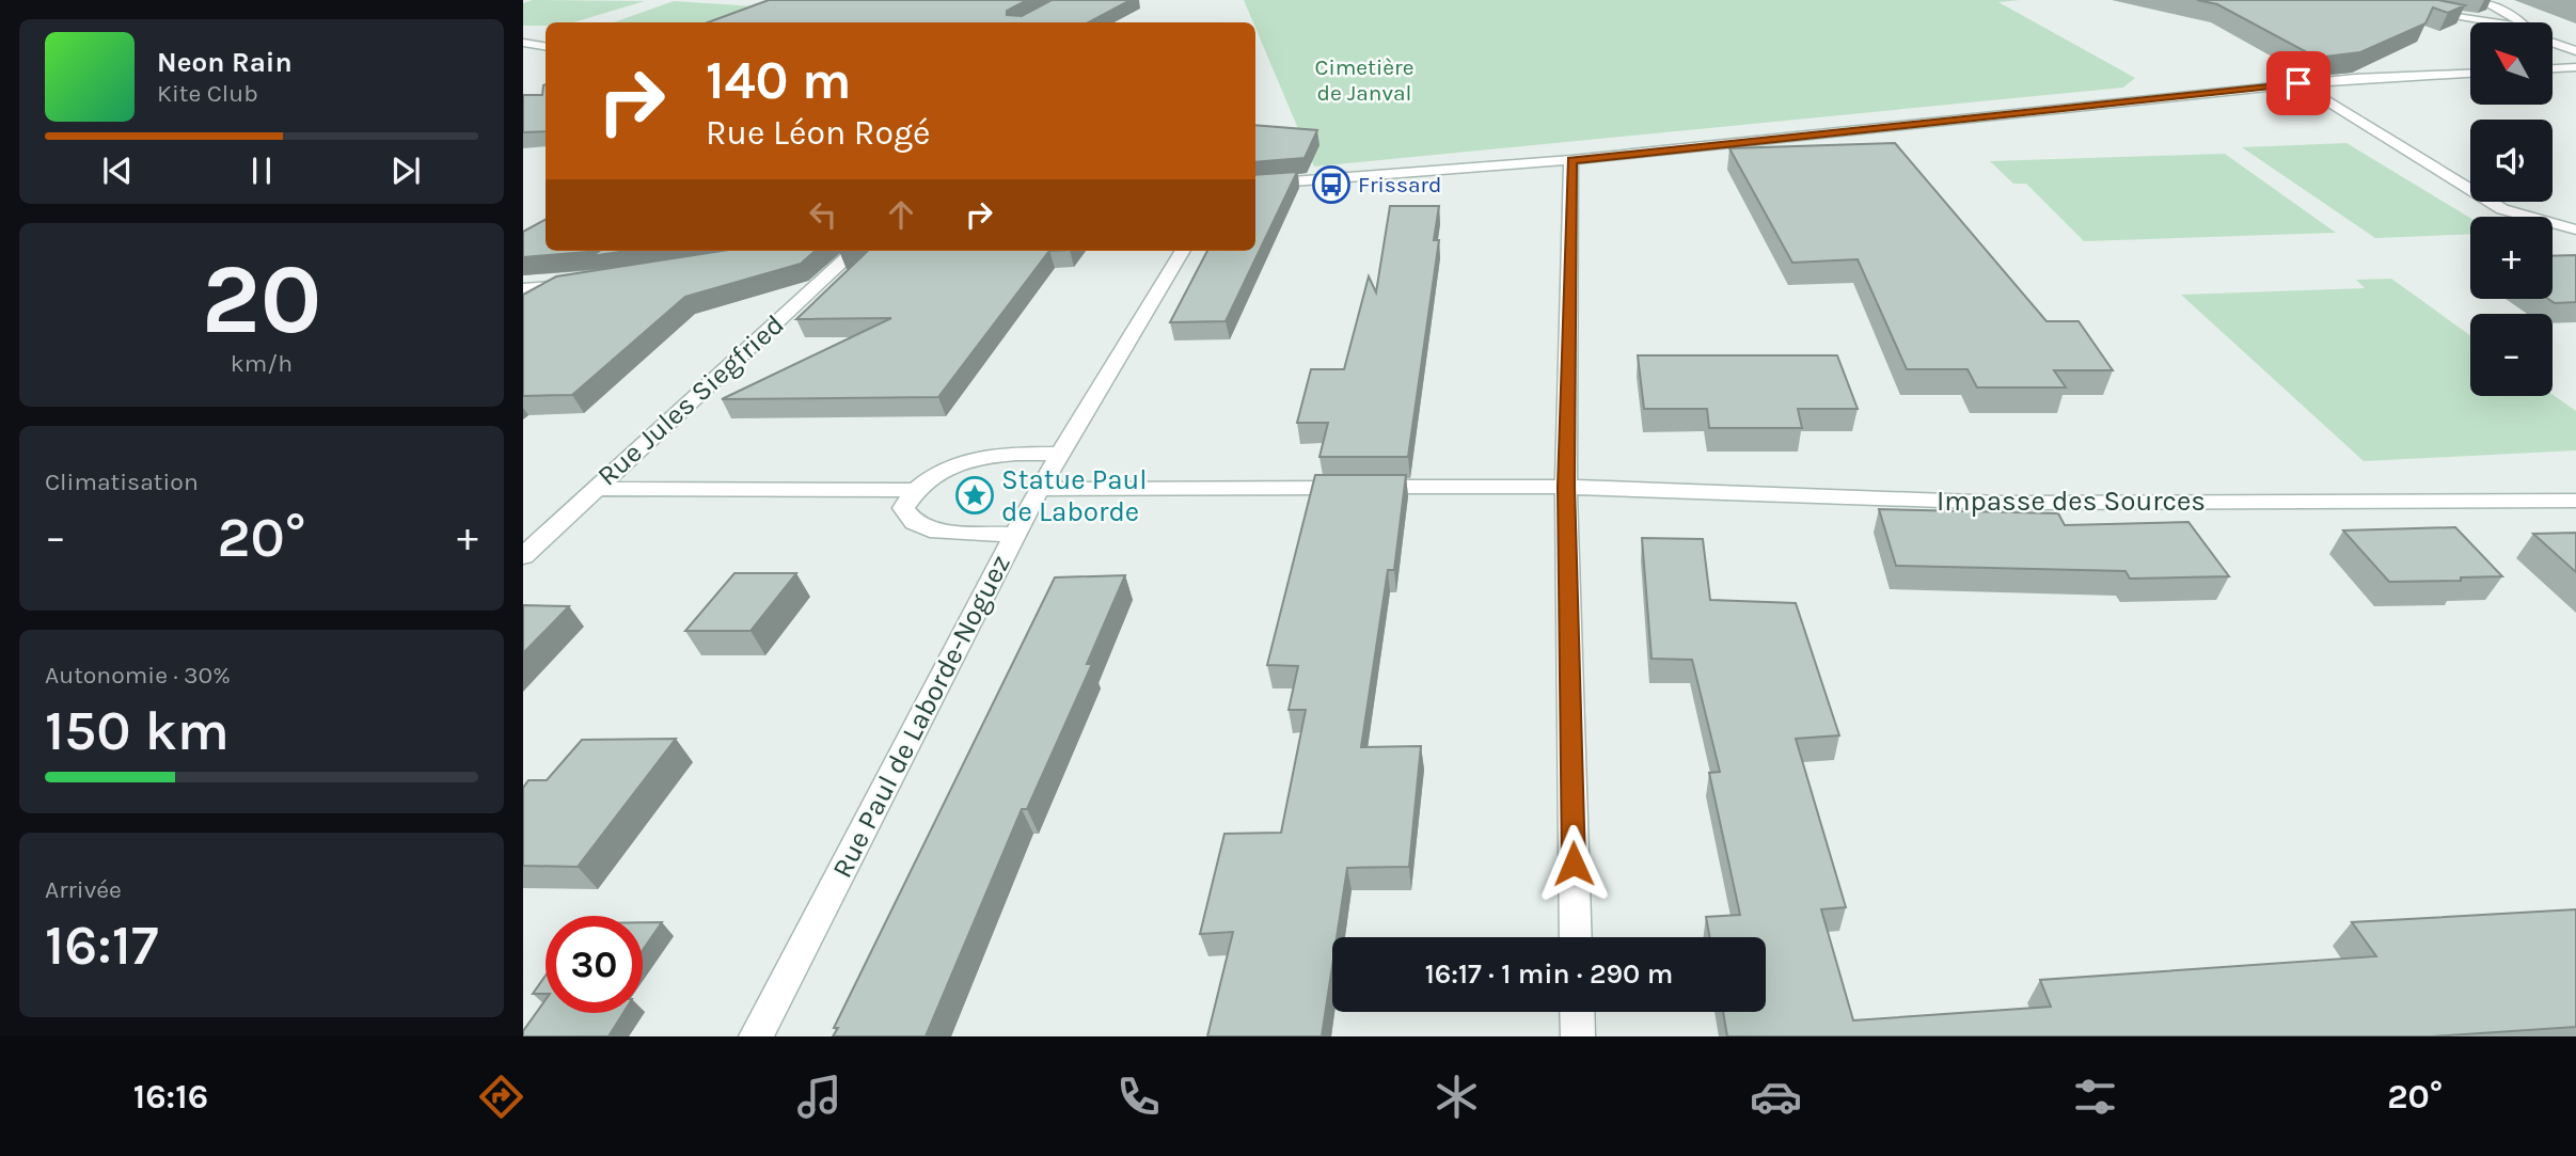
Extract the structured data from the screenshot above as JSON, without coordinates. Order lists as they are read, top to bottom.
{
  "streets": {
    "street": ["Rue Jules Siegfried", "Impasse des Sources", "Rue Paul de Laborde-Noguez"]
  },
  "crossings": [
    ["Impasse des Sources", "Rue Paul de Laborde-Noguez"]
  ],
  "parks": ["Cimetière de Janval"],
  "places": {
    "bus stop": ["Frissard"],
    "place": ["Statue Paul de Laborde"]
  },
  "north": "top left",
  "page": {
    "map_buttons": ["+", "−"],
    "turn": ["140 m", "Rue Léon Rogé"],
    "song": ["Neon Rain", "Kite Club"],
    "tile": [
      ["20", "km/h"],
      "Climatisation",
      ["Autonomie · 30%", "150 km"],
      ["Arrivée", "16:17"]
    ],
    "heat": ["−", "20°", "+"],
    "limit": "30",
    "trip": "16:17 · 1 min · 290 m",
    "tabs": ["16:16", "20°"]
  }
}
